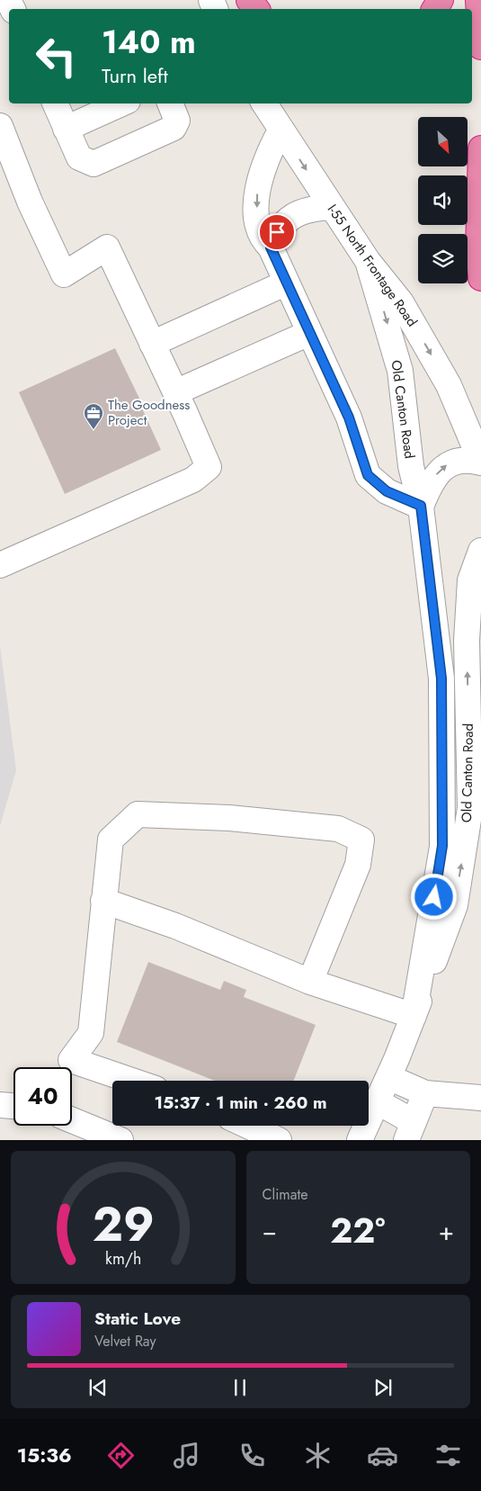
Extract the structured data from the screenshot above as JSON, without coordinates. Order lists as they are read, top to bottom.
{
  "streets": {
    "street": ["I-55 North Frontage Road", "Old Canton Road"]
  },
  "crossings": [
    ["I-55 North Frontage Road", "Old Canton Road"]
  ],
  "places": {
    "office": ["The Goodness Project"]
  },
  "north": "bottom right",
  "page": {
    "turn": ["140 m", "Turn left"],
    "limit": "40",
    "trip": "15:37 · 1 min · 260 m",
    "tile": "Climate",
    "heat": ["−", "22°", "+"],
    "song": ["Static Love", "Velvet Ray"],
    "tabs": "15:36",
    "gauge": ["29", "km/h"]
  }
}
